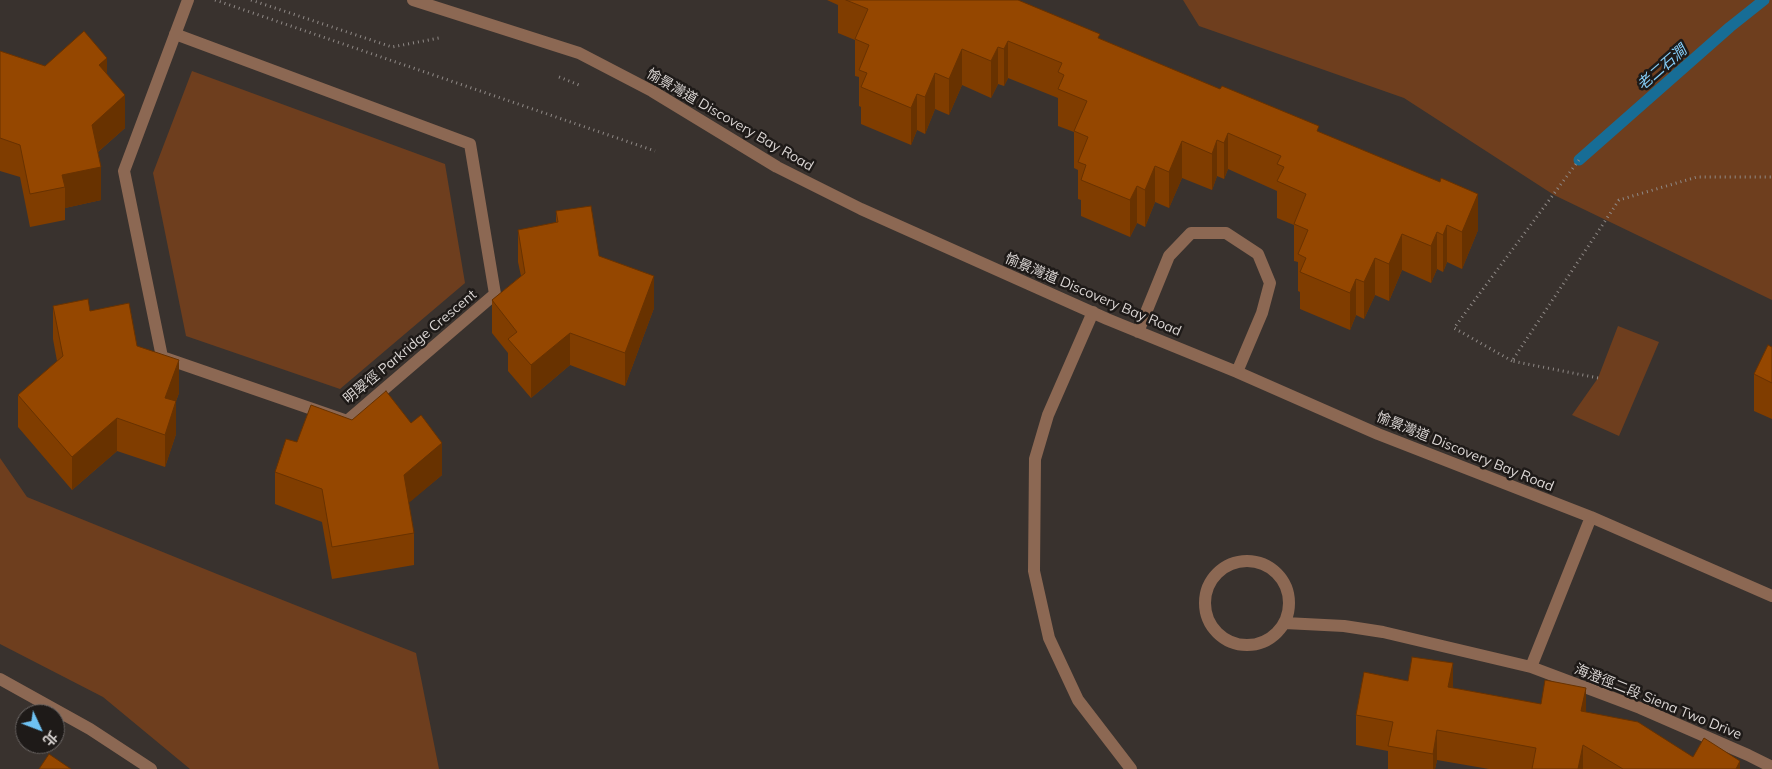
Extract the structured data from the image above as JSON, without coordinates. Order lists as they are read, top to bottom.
{
  "streets": {
    "street": ["愉景灣道 Discovery Bay Road", "明翠徑 Parkridge Crescent", "海澄徑二段 Siena Two Drive"]
  },
  "water": ["老二石澗"],
  "north": "bottom right"
}
